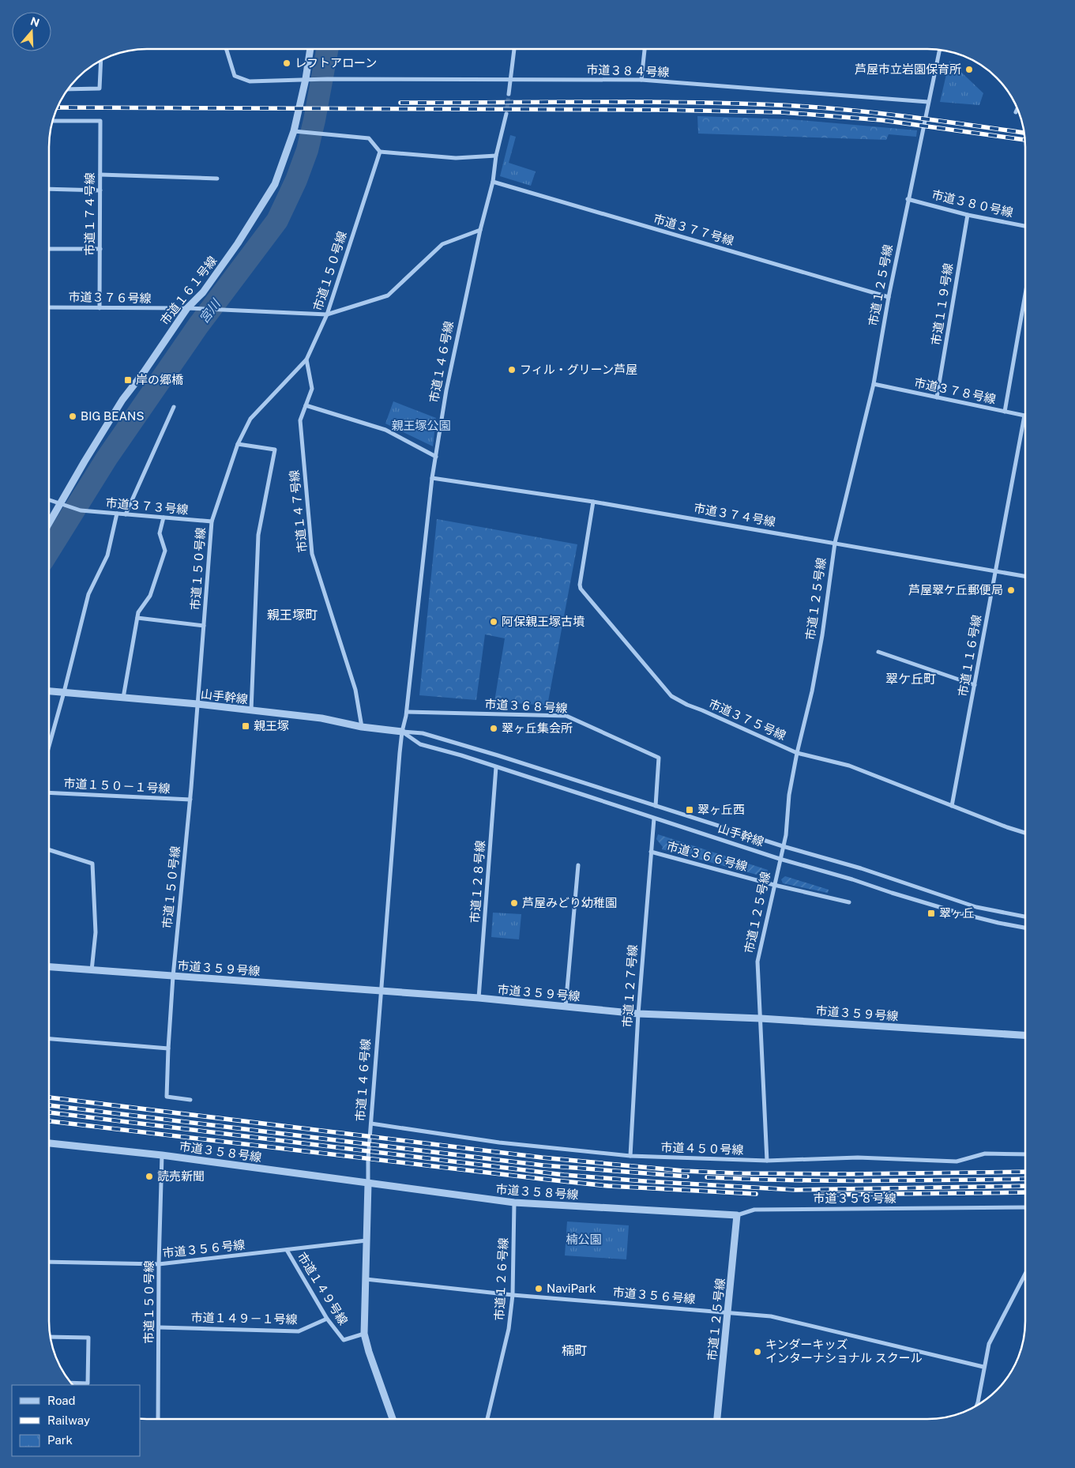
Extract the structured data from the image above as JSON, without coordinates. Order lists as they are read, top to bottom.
{
  "streets": {
    "street": [
      "市道３８４号線",
      "市道３８０号線",
      "市道１７４号線",
      "市道３７７号線",
      "市道１５０号線",
      "市道１２５号線",
      "市道１６１号線",
      "市道３７６号線",
      "市道１１９号線",
      "市道１４６号線",
      "市道３７８号線",
      "市道３７３号線",
      "市道１４７号線",
      "市道３７４号線",
      "市道１１６号線",
      "山手幹線",
      "市道３６８号線",
      "市道３７５号線",
      "市道１５０－１号線",
      "市道３６６号線",
      "市道１２８号線",
      "市道３５９号線",
      "市道１２７号線",
      "市道４５０号線",
      "市道３５８号線",
      "市道３５６号線",
      "市道１２６号線",
      "市道１４９号線",
      "市道１４９－１号線"
    ]
  },
  "crossings": [
    ["市道３８４号線", "市道１２５号線"],
    ["市道３８４号線", "市道１６１号線"],
    ["市道３８０号線", "市道１２５号線"],
    ["市道３８０号線", "市道１１９号線"],
    ["市道１７４号線", "市道３７６号線"],
    ["市道３７７号線", "市道１２５号線"],
    ["市道３７７号線", "市道１４６号線"],
    ["市道１５０号線", "市道３７６号線"],
    ["市道１５０号線", "市道３７３号線"],
    ["市道１５０号線", "市道１４７号線"],
    ["市道１５０号線", "山手幹線"],
    ["市道１５０号線", "市道１５０－１号線"],
    ["市道１５０号線", "市道３５９号線"],
    ["市道１５０号線", "市道３５８号線"],
    ["市道１５０号線", "市道３５６号線"],
    ["市道１５０号線", "市道１４９－１号線"],
    ["市道１２５号線", "市道３７８号線"],
    ["市道１２５号線", "市道３７４号線"],
    ["市道１２５号線", "山手幹線"],
    ["市道１２５号線", "市道３７５号線"],
    ["市道１２５号線", "市道３６６号線"],
    ["市道１２５号線", "市道３５９号線"],
    ["市道１２５号線", "市道４５０号線"],
    ["市道１２５号線", "市道３５８号線"],
    ["市道１２５号線", "市道３５６号線"],
    ["市道１６１号線", "市道３７６号線"],
    ["市道１６１号線", "市道３７３号線"],
    ["市道１１９号線", "市道３７８号線"],
    ["市道１４６号線", "市道３７４号線"],
    ["市道１４６号線", "山手幹線"],
    ["市道１４６号線", "市道３６８号線"],
    ["市道１４６号線", "市道３５９号線"],
    ["市道１４６号線", "市道４５０号線"],
    ["市道１４６号線", "市道３５８号線"],
    ["市道１４６号線", "市道３５６号線"],
    ["市道１４６号線", "市道１４９号線"],
    ["市道３７８号線", "市道１１６号線"],
    ["市道１４７号線", "山手幹線"],
    ["市道３７４号線", "市道１１６号線"],
    ["市道３７４号線", "市道３７５号線"],
    ["市道１１６号線", "市道３７５号線"],
    ["山手幹線", "市道３６８号線"],
    ["山手幹線", "市道１２８号線"],
    ["山手幹線", "市道１２７号線"],
    ["市道３６６号線", "市道１２７号線"],
    ["市道１２８号線", "市道３５９号線"],
    ["市道３５９号線", "市道１２７号線"],
    ["市道１２７号線", "市道４５０号線"],
    ["市道３５８号線", "市道１２６号線"],
    ["市道３５６号線", "市道１２６号線"],
    ["市道３５６号線", "市道１４９号線"],
    ["市道１４９号線", "市道１４９－１号線"]
  ],
  "districts": ["親王塚町", "翠ケ丘町", "楠町"],
  "water": ["宮川"],
  "parks": ["親王塚公園", "楠公園"],
  "places": {
    "other": [
      "レフトアローン",
      "芦屋市立岩園保育所",
      "フィル・グリーン芦屋",
      "BIG BEANS",
      "芦屋翠ケ丘郵便局",
      "阿保親王塚古墳",
      "翠ヶ丘集会所",
      "芦屋みどり幼稚園",
      "読売新聞",
      "NaviPark",
      "キンダーキッズ インターナショナル スクール"
    ],
    "transit": [
      "岸の郷橋",
      "親王塚",
      "翠ヶ丘西",
      "翠ヶ丘"
    ]
  },
  "legend": ["Road", "Railway", "Park"],
  "north": "top"
}
